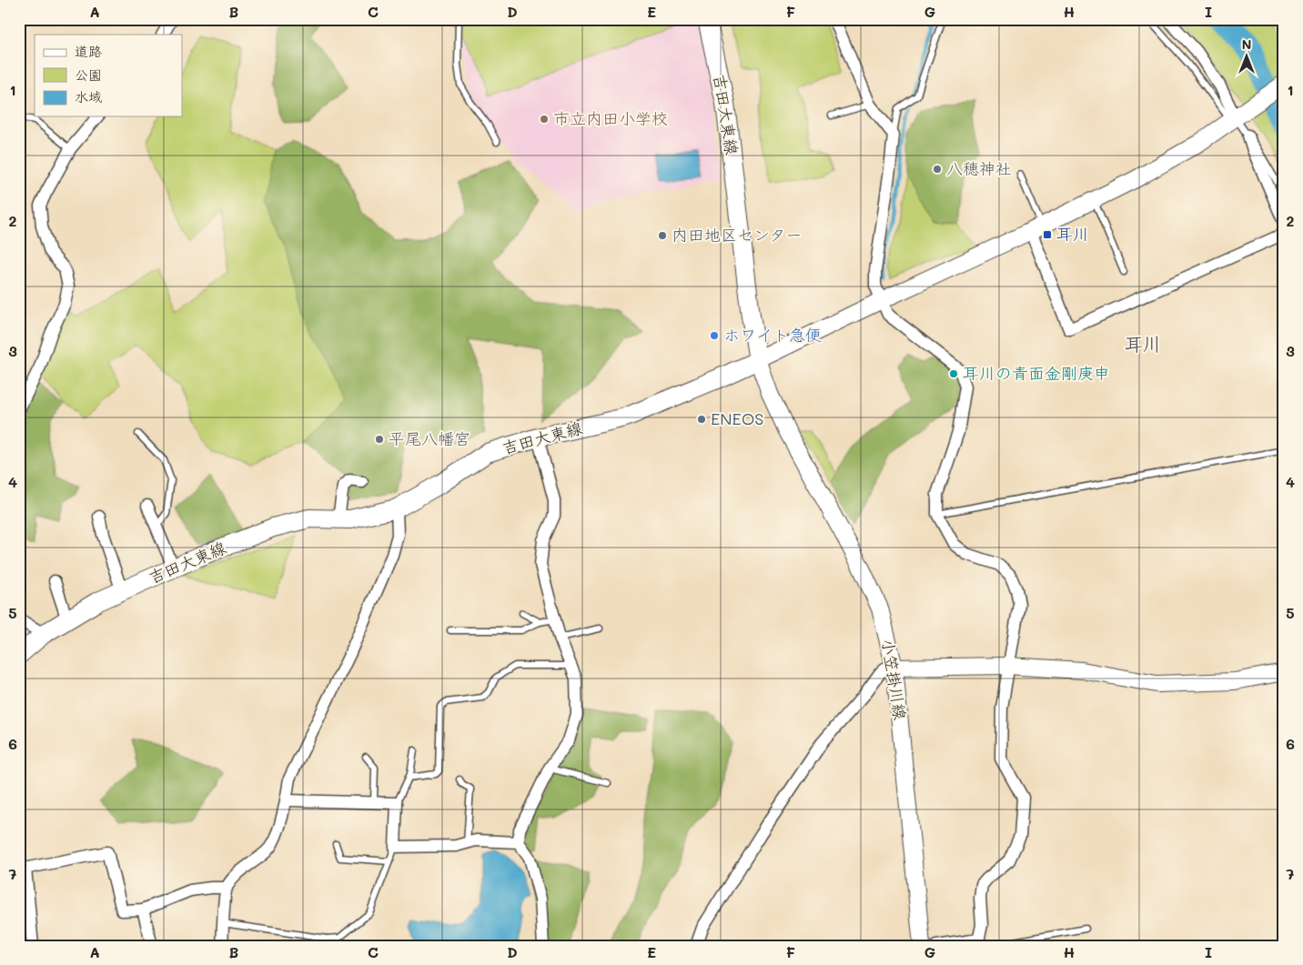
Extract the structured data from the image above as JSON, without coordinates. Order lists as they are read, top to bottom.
{
  "streets": {
    "main road": ["吉田大東線"],
    "street": ["小笠掛川線"]
  },
  "crossings": [
    ["吉田大東線", "小笠掛川線"]
  ],
  "districts": ["耳川"],
  "places": {
    "other": [
      "市立内田小学校",
      "八穂神社",
      "内田地区センター",
      "ホワイト急便",
      "耳川の青面金剛庚申",
      "ENEOS",
      "平尾八幡宮"
    ],
    "transit": ["耳川"]
  },
  "legend": ["道路", "公園", "水域"],
  "north": "top",
  "grid": {
    "columns": [
      "A",
      "B",
      "C",
      "D",
      "E",
      "F",
      "G",
      "H",
      "I"
    ],
    "rows": [
      "1",
      "2",
      "3",
      "4",
      "5",
      "6",
      "7"
    ]
  }
}
